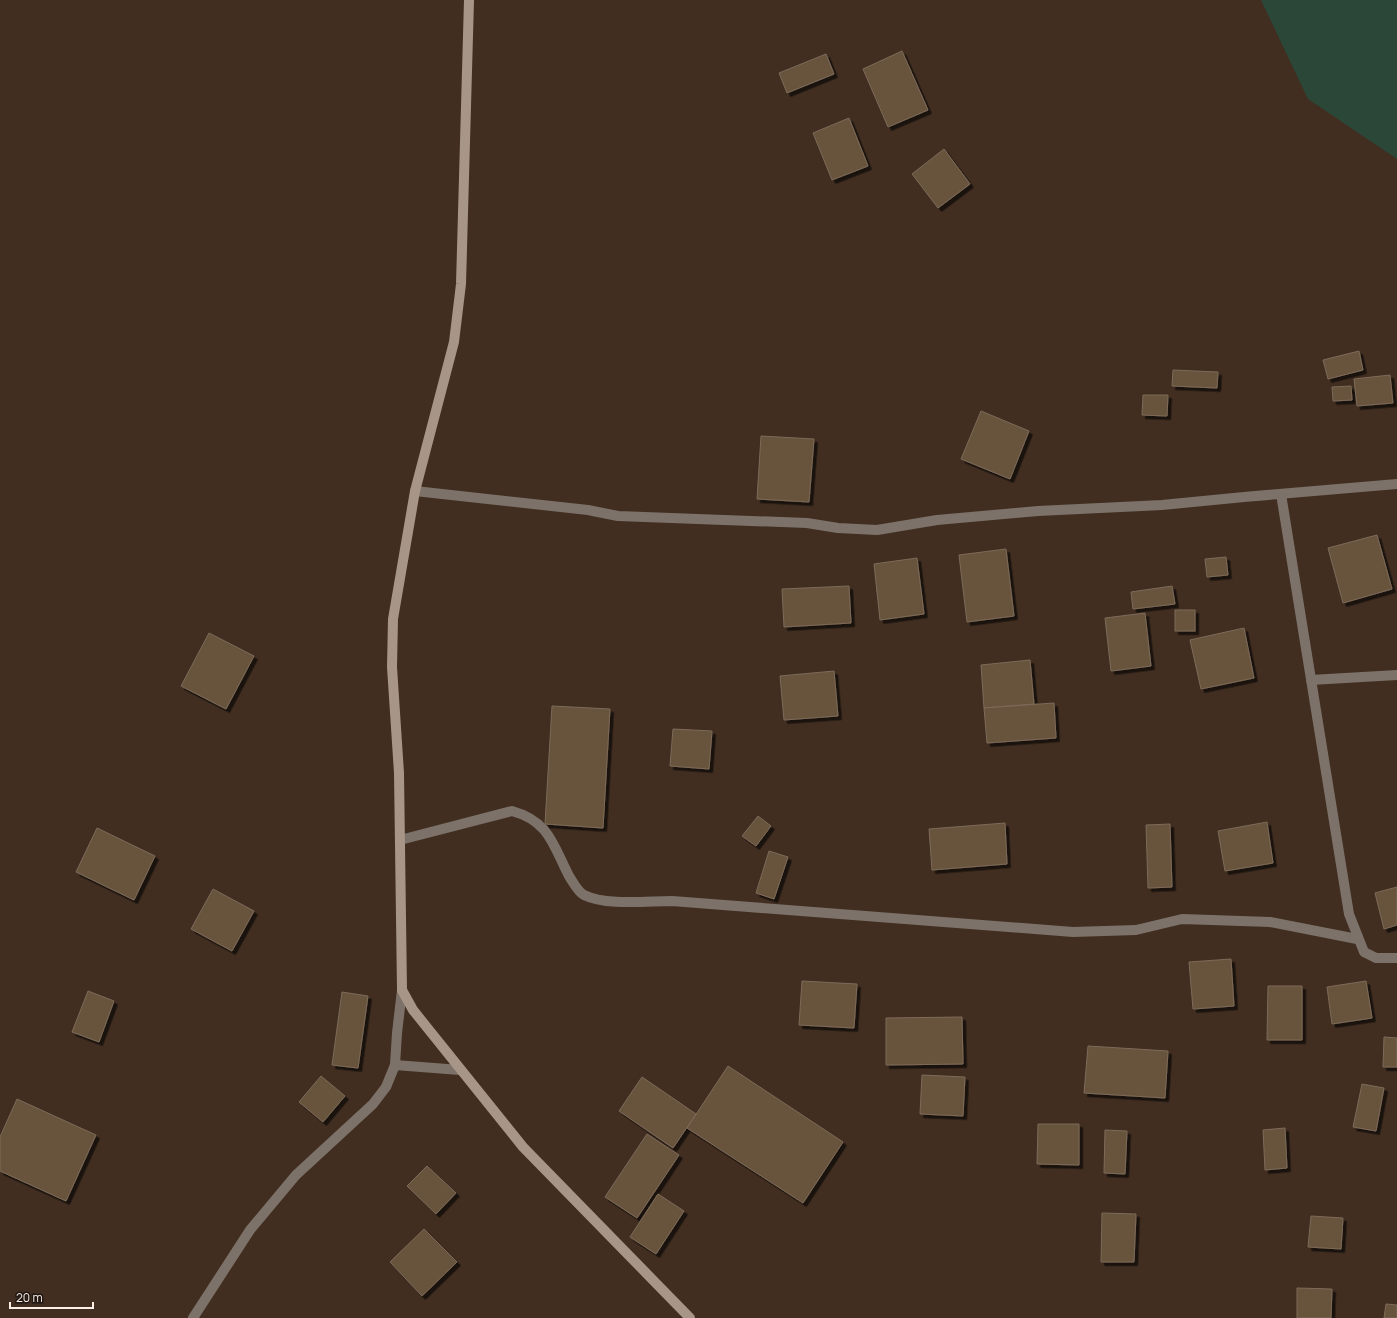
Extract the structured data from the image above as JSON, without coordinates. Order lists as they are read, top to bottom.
{
  "scale_bar": "20 m"
}
